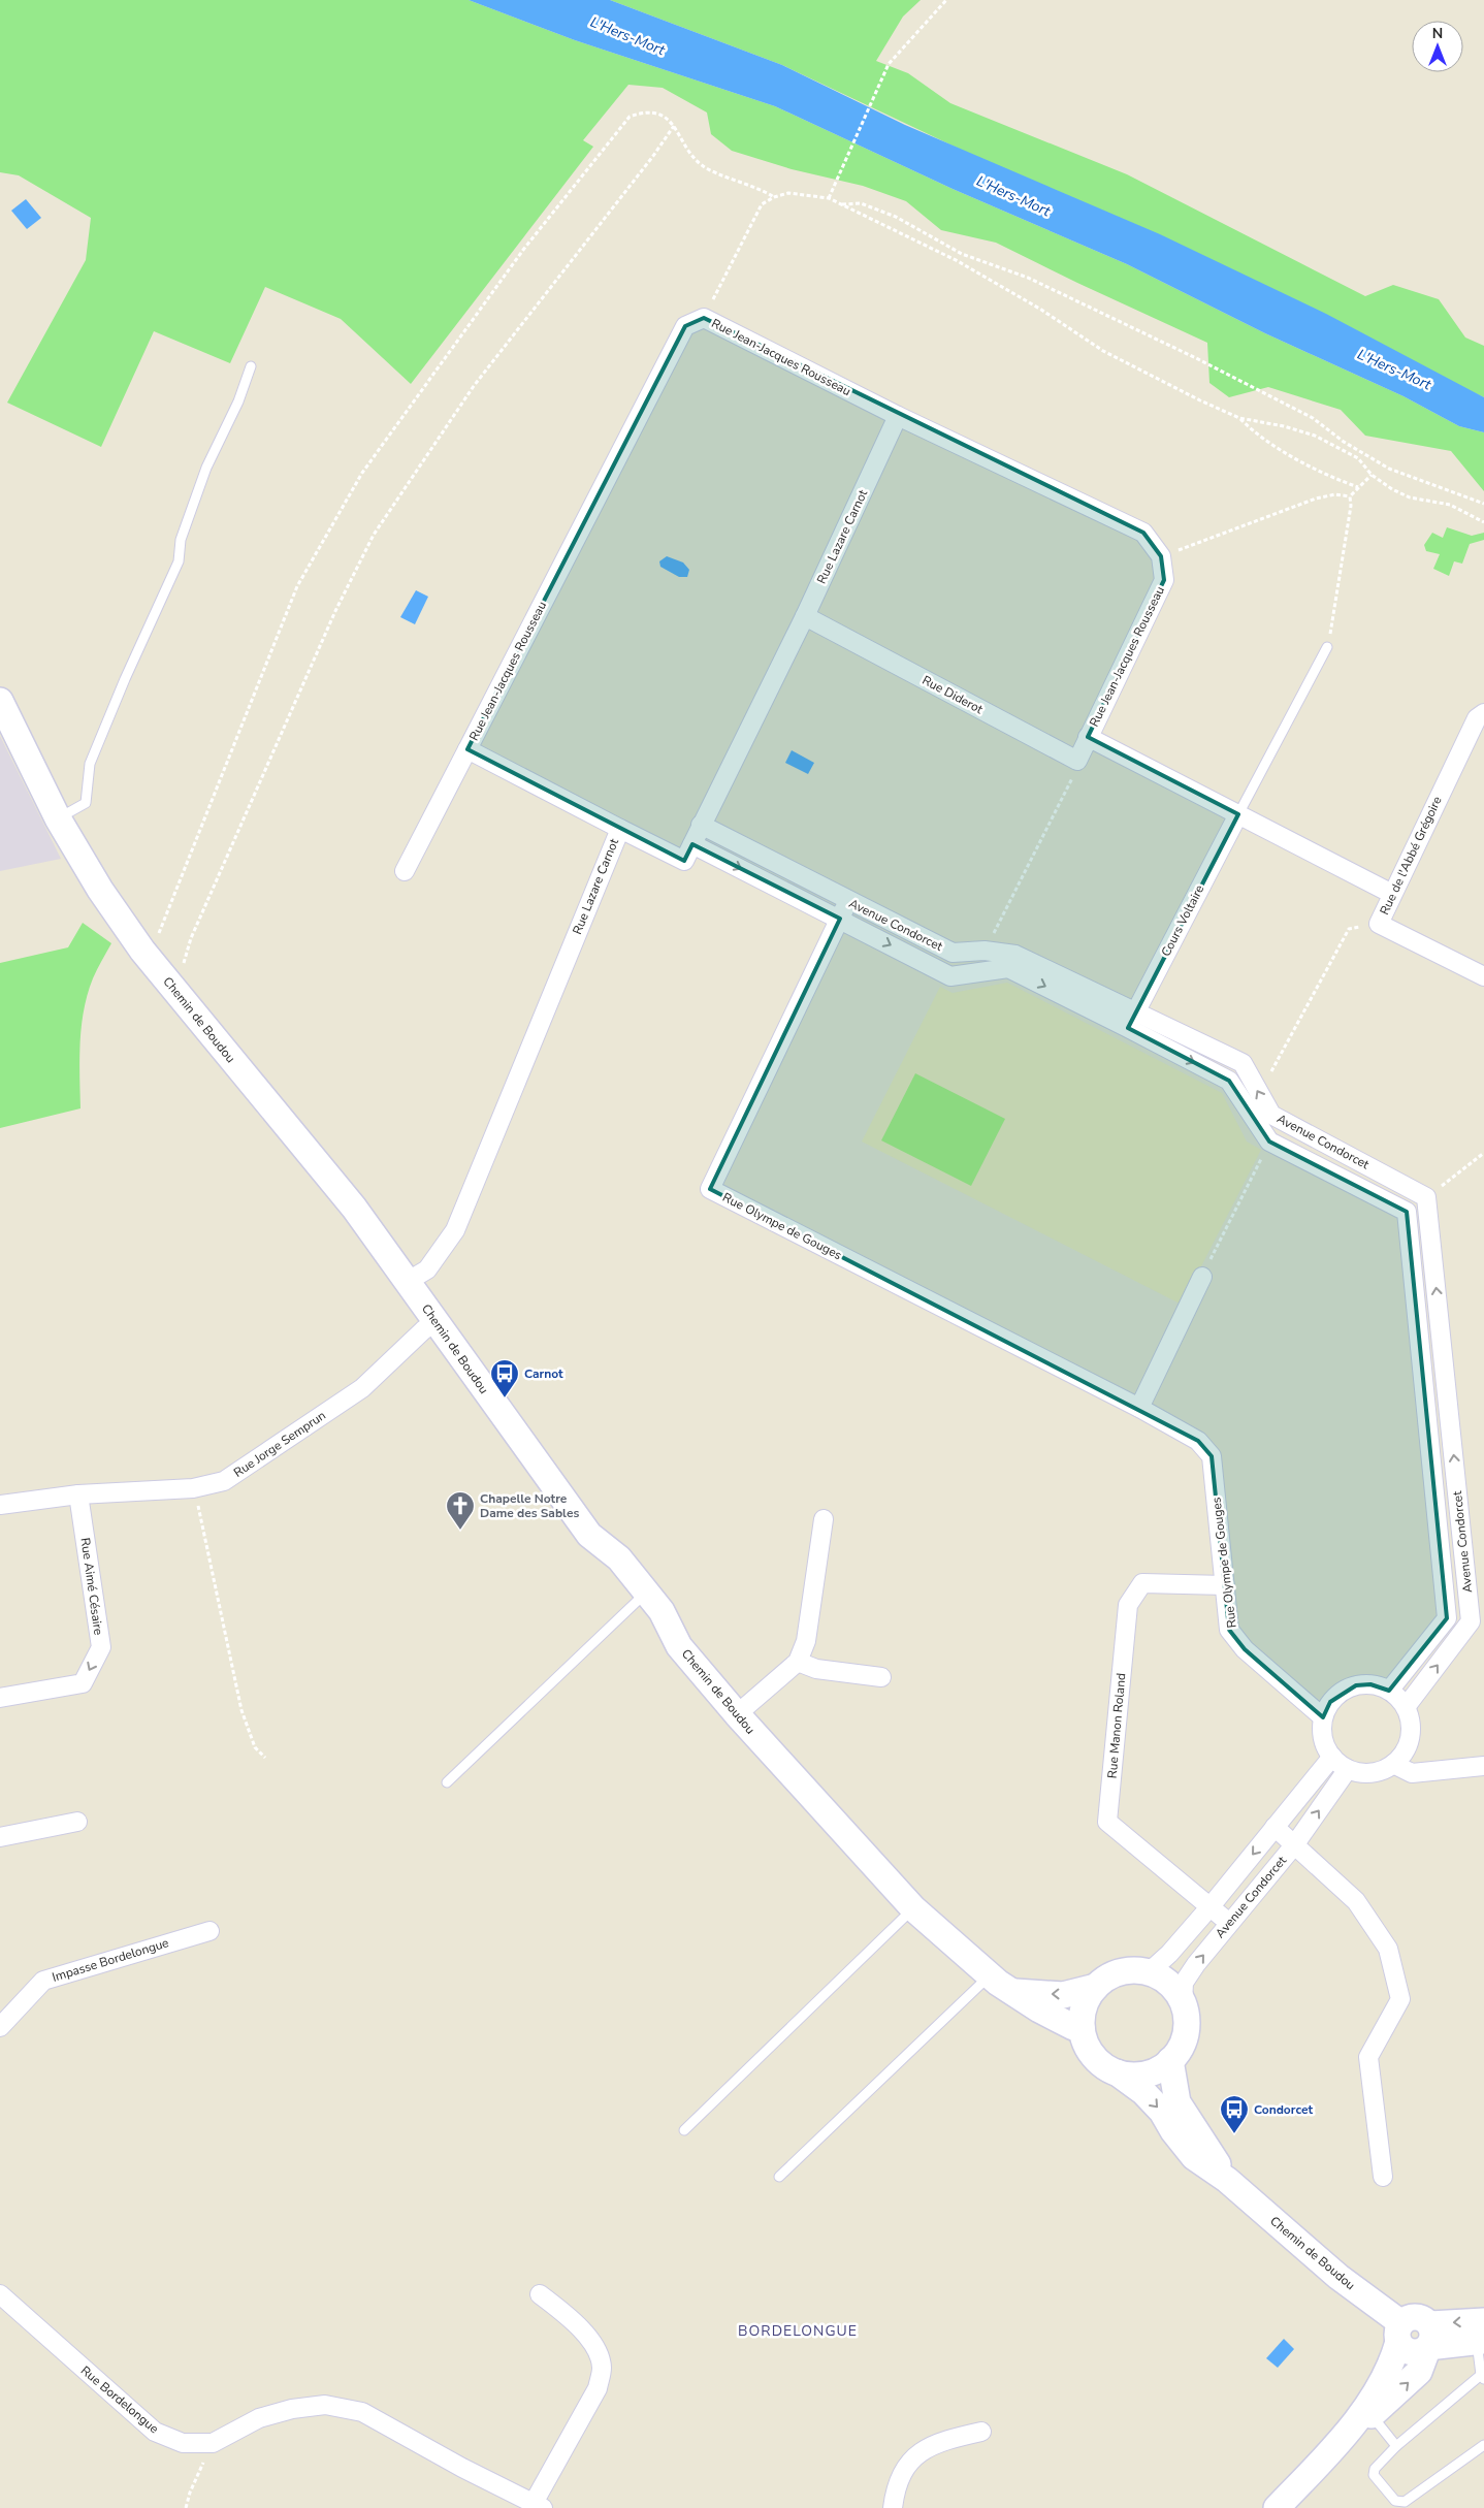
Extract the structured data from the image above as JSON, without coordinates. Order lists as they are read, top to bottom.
{
  "streets": {
    "street": [
      "Rue Jean-Jacques Rousseau",
      "Rue Lazare Carnot",
      "Rue Diderot",
      "Rue de l'Abbé Grégoire",
      "Cours Voltaire",
      "Avenue Condorcet",
      "Chemin de Boudou",
      "Rue Olympe de Gouges",
      "Rue Jorge Semprun",
      "Rue Aimé Césaire",
      "Rue Manon Roland",
      "Impasse Bordelongue",
      "Rue Bordelongue"
    ]
  },
  "crossings": [
    ["Rue Jean-Jacques Rousseau", "Rue Lazare Carnot"],
    ["Rue Lazare Carnot", "Rue Diderot"],
    ["Rue Lazare Carnot", "Avenue Condorcet"],
    ["Rue Lazare Carnot", "Chemin de Boudou"],
    ["Cours Voltaire", "Avenue Condorcet"],
    ["Avenue Condorcet", "Chemin de Boudou"],
    ["Avenue Condorcet", "Rue Olympe de Gouges"],
    ["Avenue Condorcet", "Rue Manon Roland"],
    ["Chemin de Boudou", "Rue Jorge Semprun"],
    ["Rue Olympe de Gouges", "Rue Manon Roland"],
    ["Rue Jorge Semprun", "Rue Aimé Césaire"]
  ],
  "districts": ["BORDELONGUE"],
  "water": ["L'Hers-Mort"],
  "places": {
    "bus stop": ["Carnot", "Condorcet"],
    "church": ["Chapelle Notre Dame des Sables"]
  },
  "north": "top"
}
